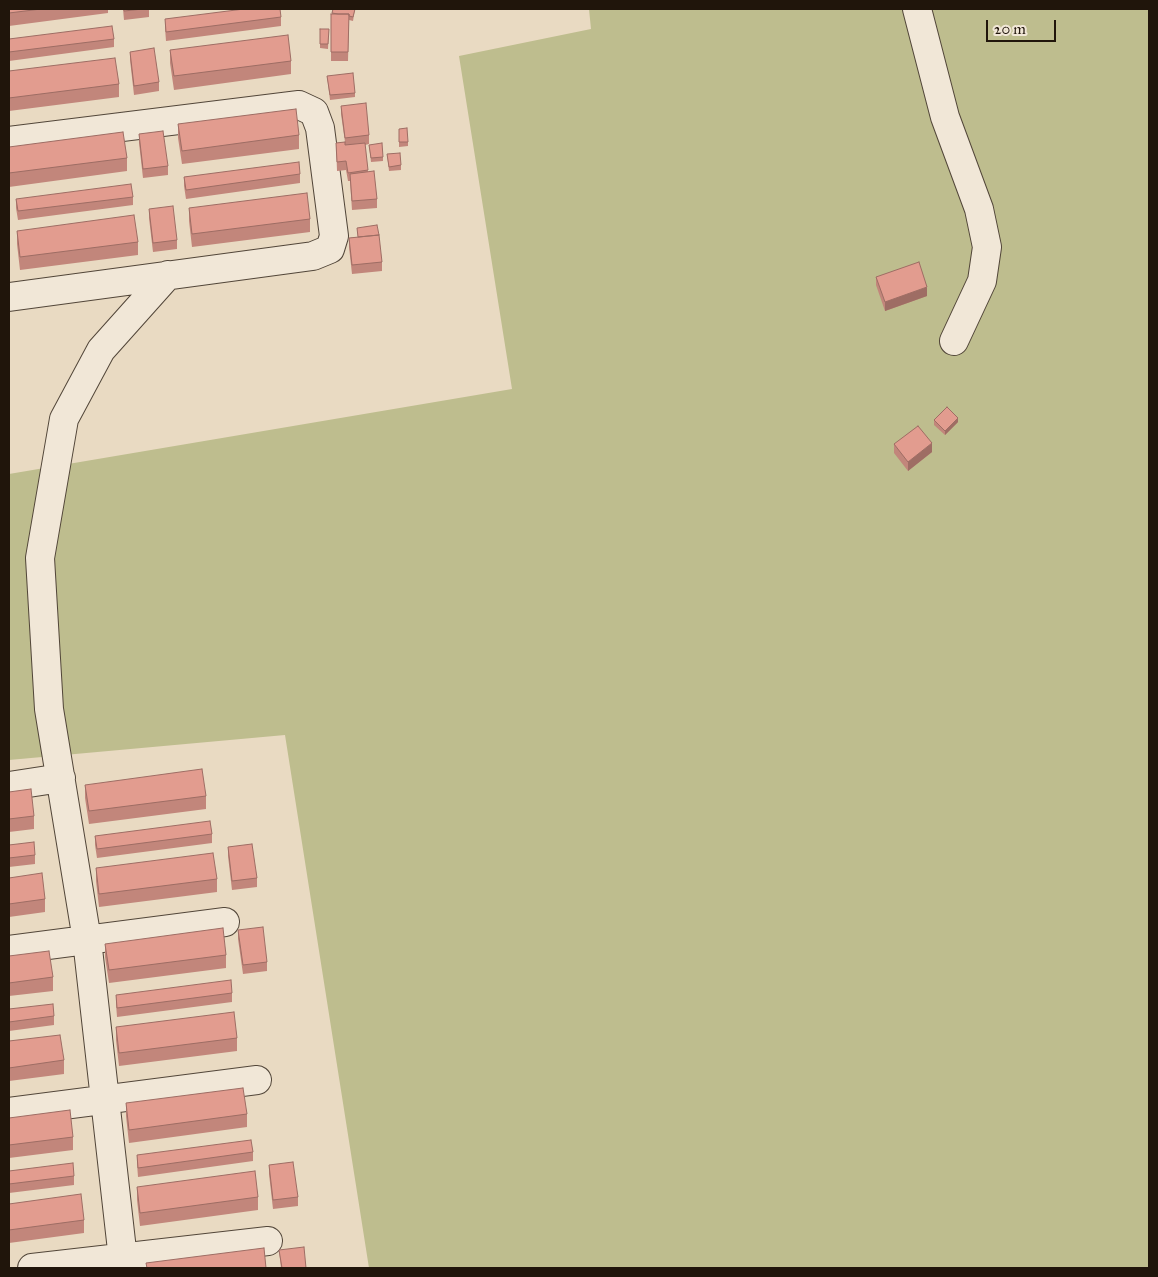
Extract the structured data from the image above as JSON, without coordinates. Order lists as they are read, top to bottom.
{
  "scale_bar": "20 m"
}
